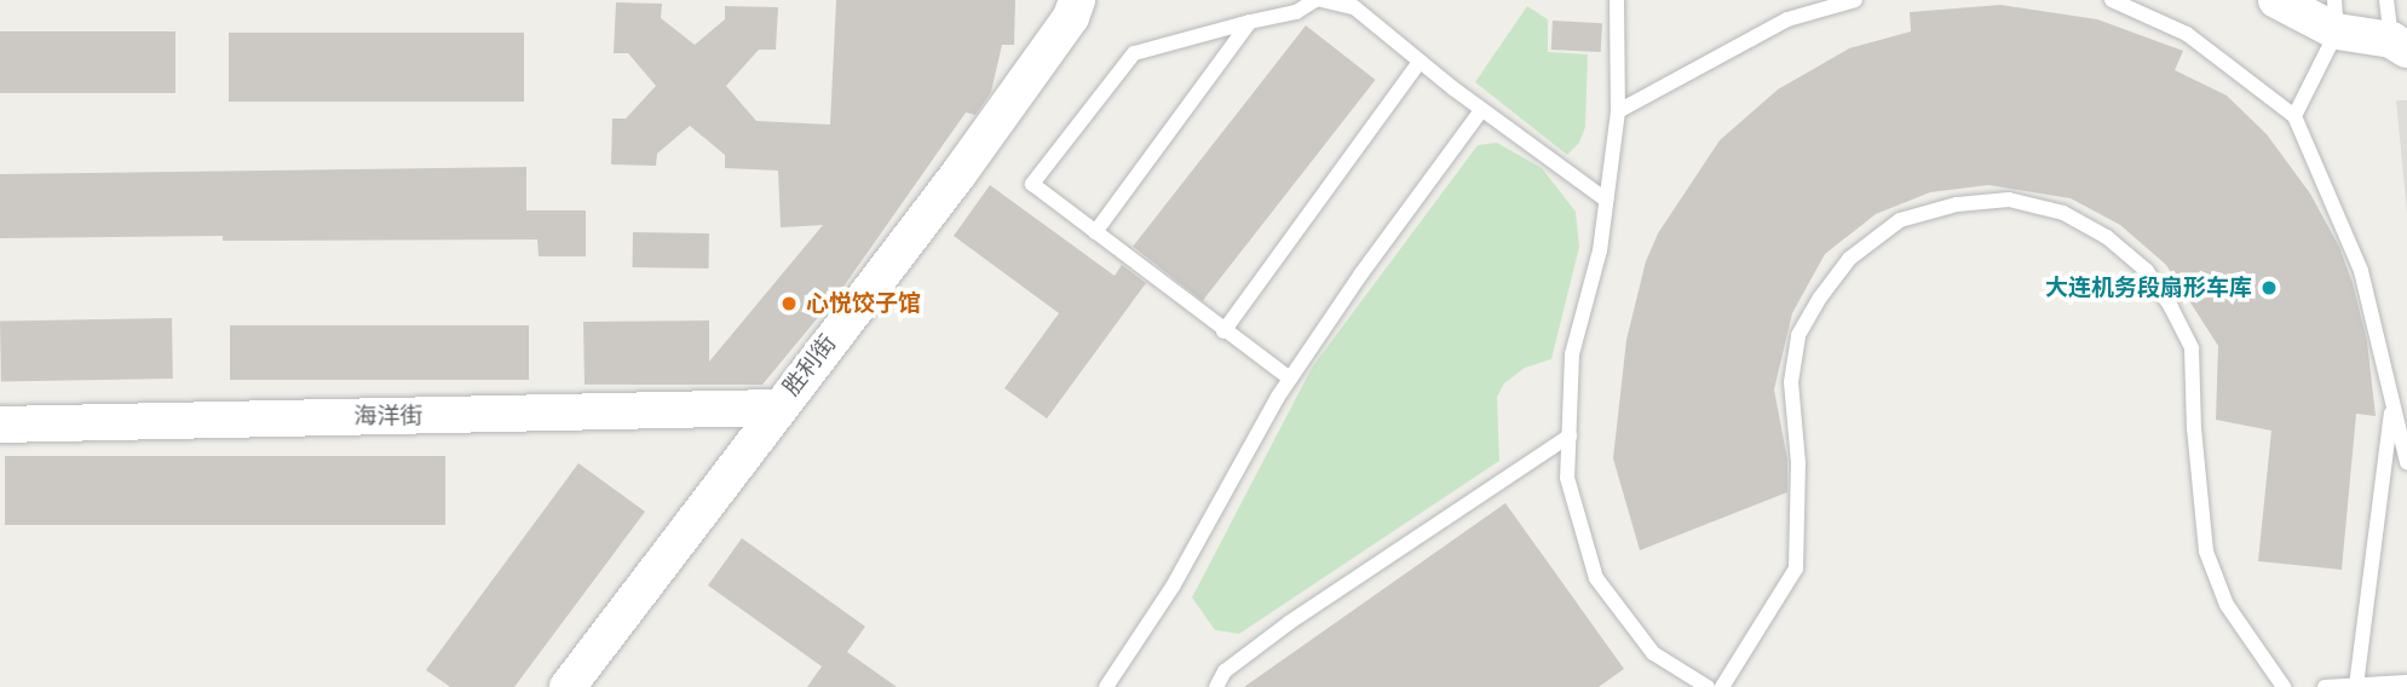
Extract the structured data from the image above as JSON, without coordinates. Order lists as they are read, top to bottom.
{
  "streets": {
    "street": ["胜利街", "海洋街"]
  },
  "crossings": [
    ["胜利街", "海洋街"]
  ],
  "places": ["大连机务段扇形车库", "心悦饺子馆"]
}
